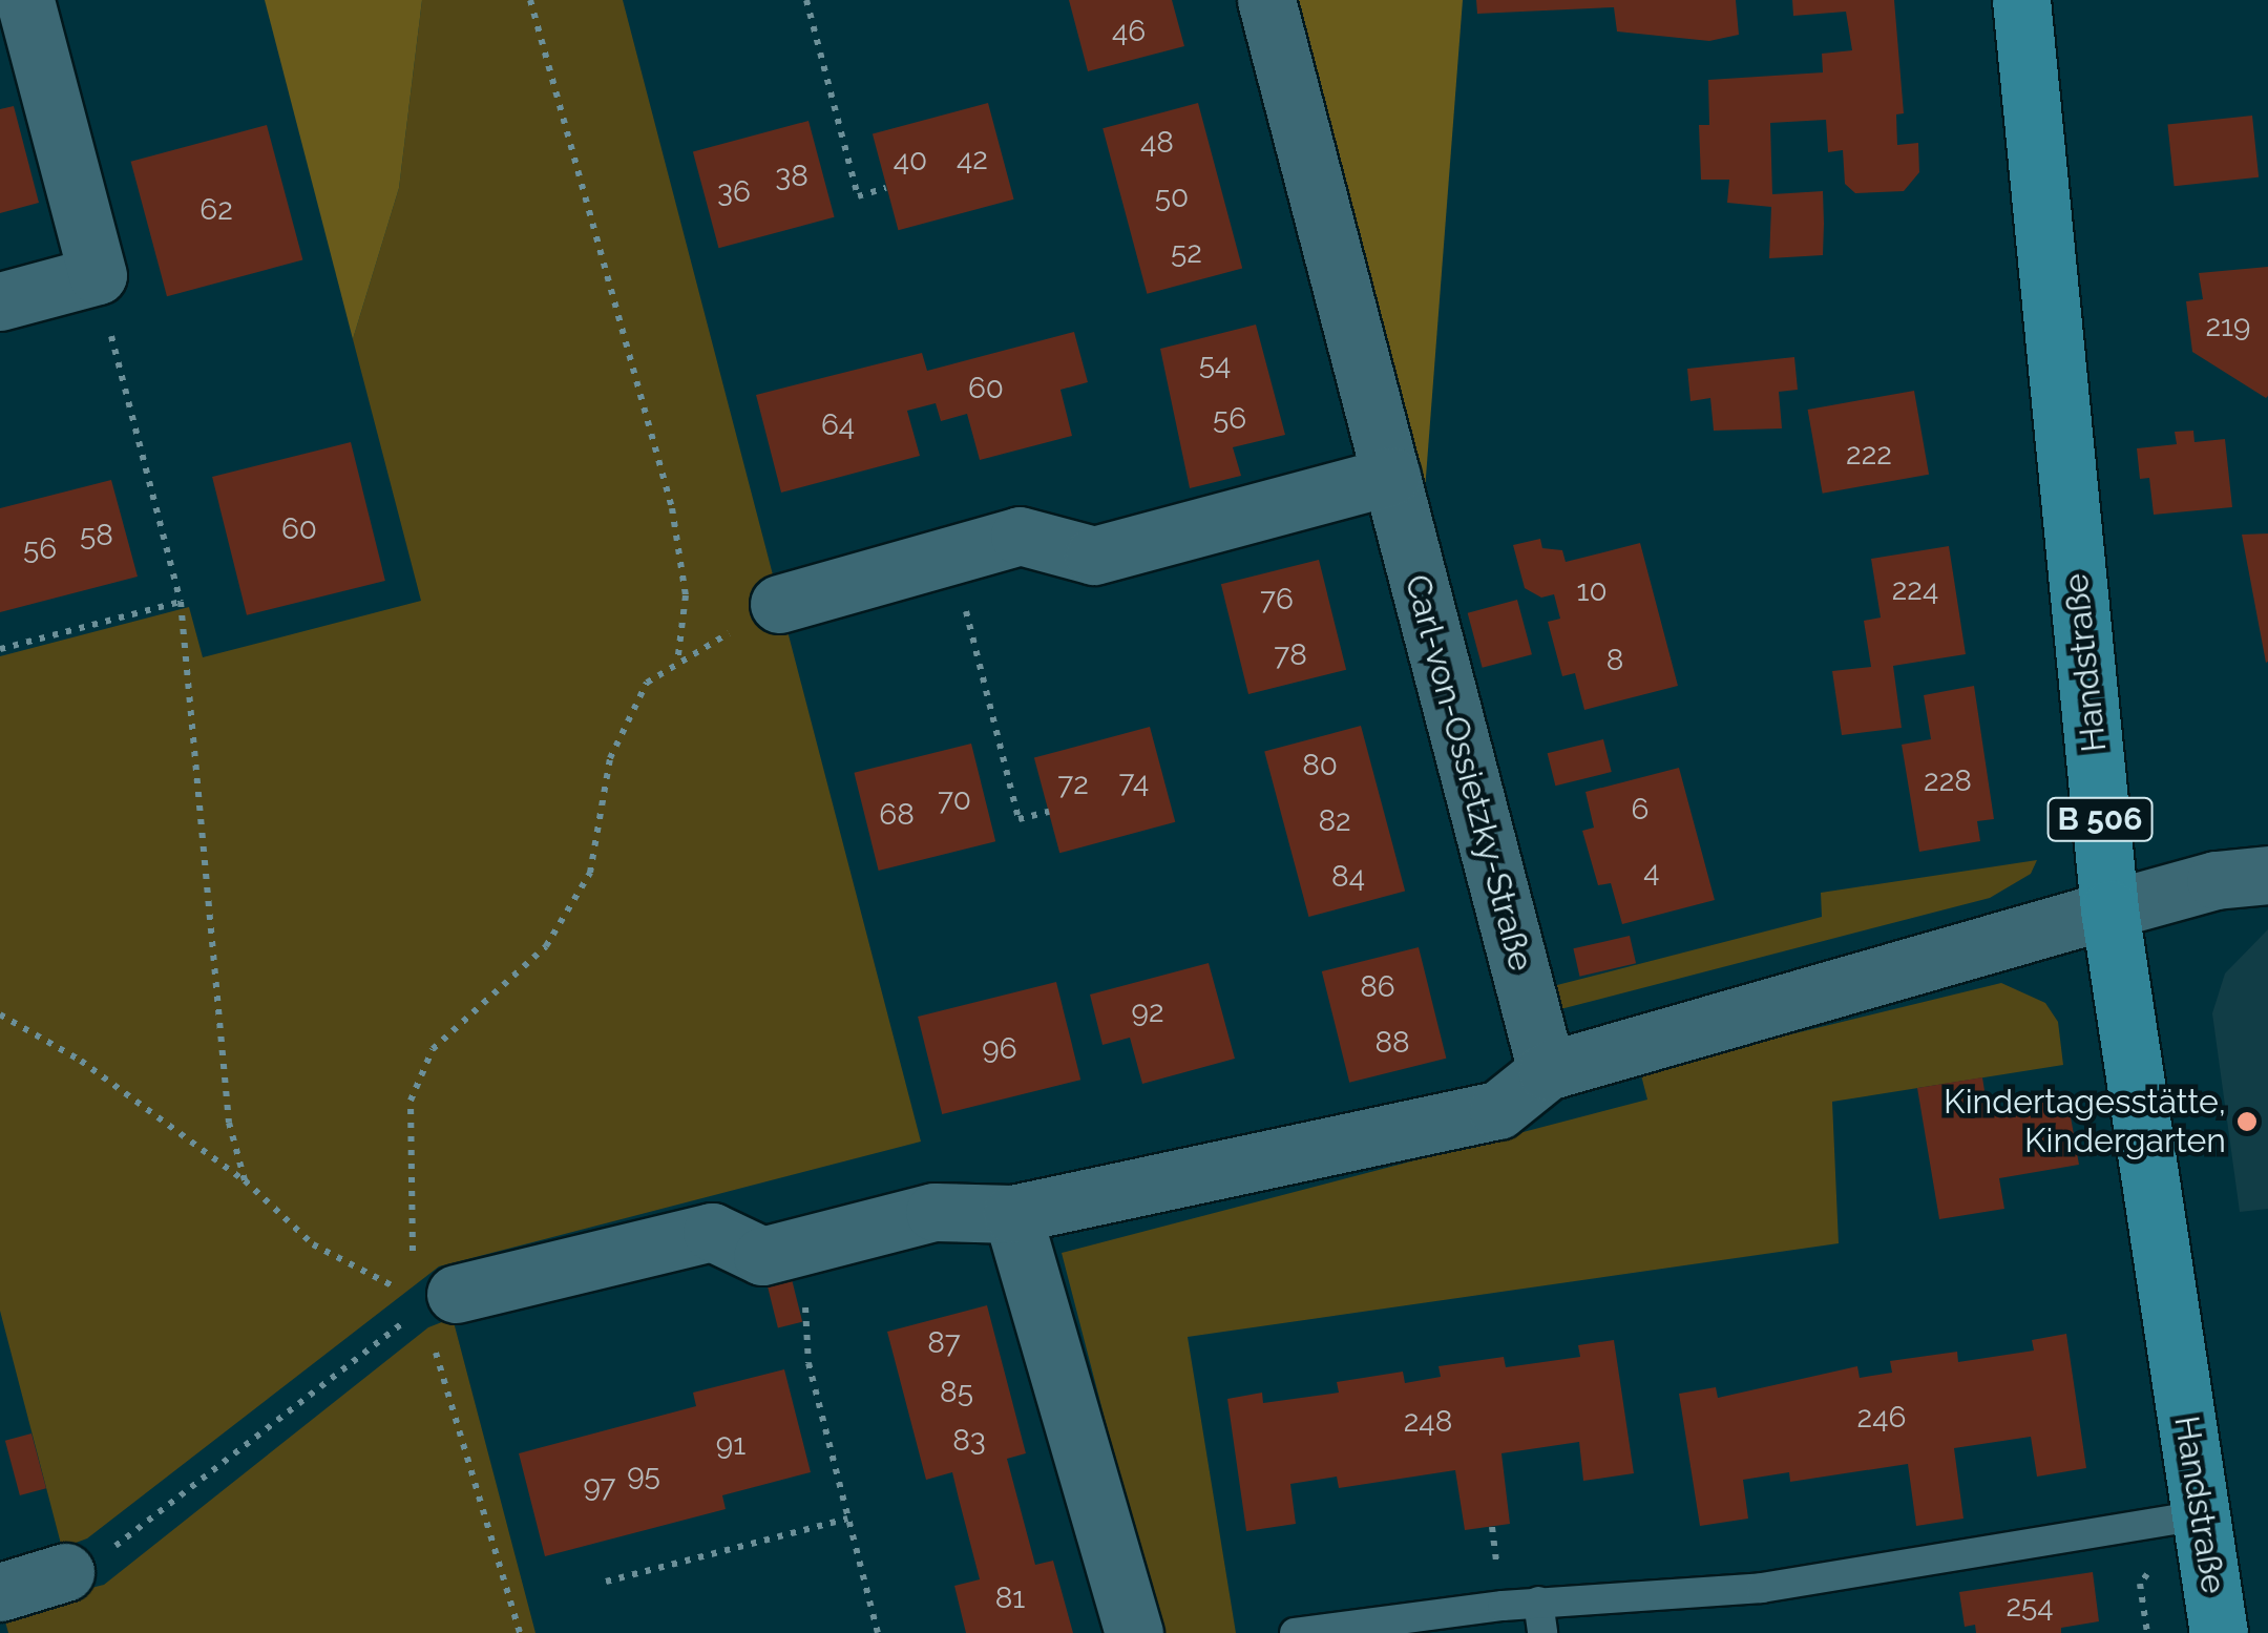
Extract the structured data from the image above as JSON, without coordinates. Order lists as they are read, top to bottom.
{
  "streets": {
    "main road": ["Handstraße", "B 506"],
    "street": ["Carl-von-Ossietzky-Straße"]
  },
  "places": ["Kindertagesstätte, Kindergarten"],
  "house_numbers": [
    "46",
    "48",
    "42",
    "40",
    "38",
    "36",
    "50",
    "62",
    "52",
    "219",
    "54",
    "60",
    "56",
    "64",
    "222",
    "60",
    "58",
    "56",
    "224",
    "10",
    "76",
    "78",
    "8",
    "80",
    "228",
    "74",
    "72",
    "70",
    "6",
    "68",
    "82",
    "4",
    "84",
    "86",
    "92",
    "88",
    "96",
    "87",
    "85",
    "246",
    "248",
    "83",
    "91",
    "95",
    "97",
    "81",
    "254"
  ]
}
